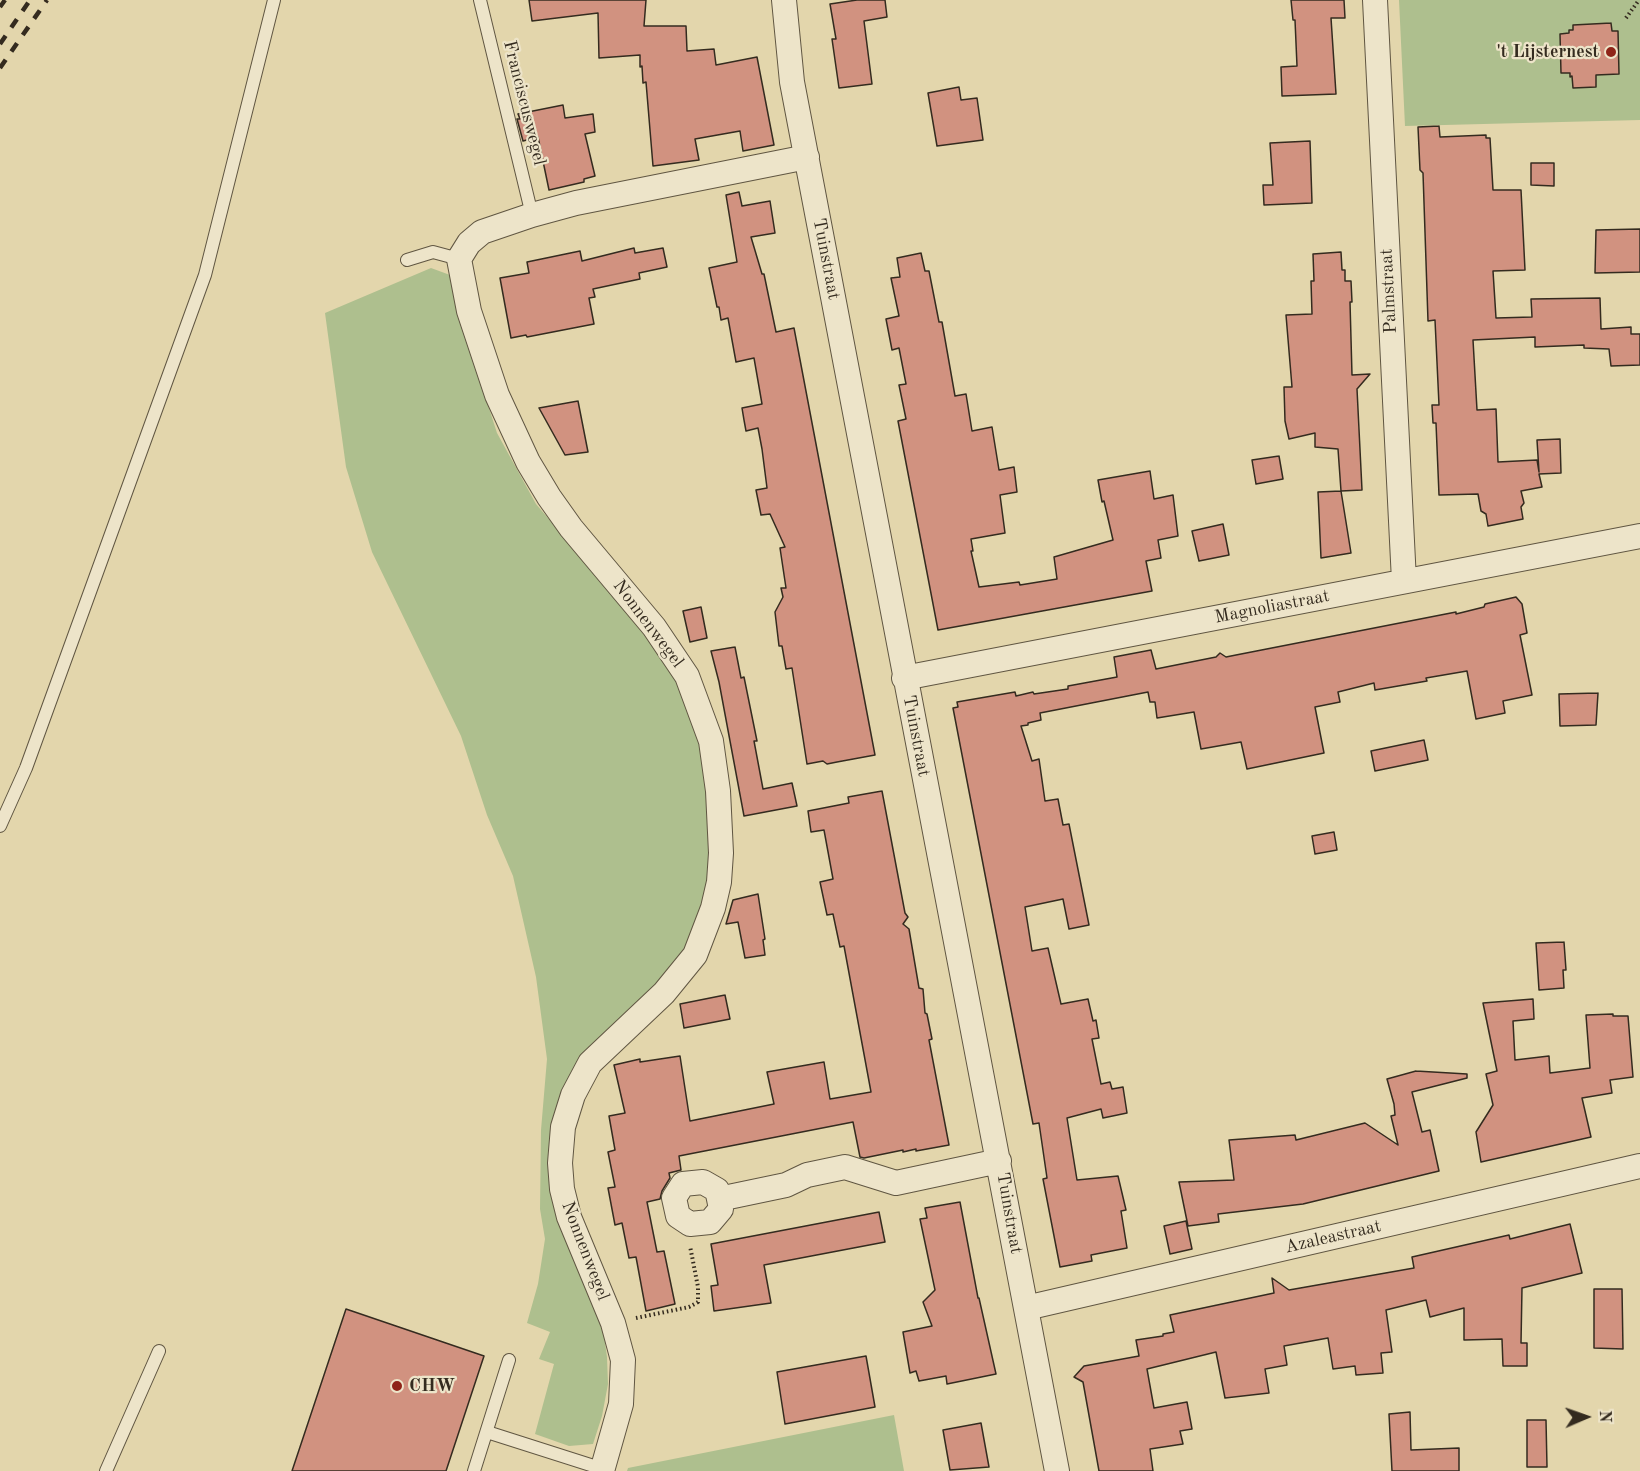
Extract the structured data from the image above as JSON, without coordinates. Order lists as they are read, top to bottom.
{
  "streets": {
    "street": [
      "Tuinstraat",
      "Palmstraat",
      "Magnoliastraat",
      "Nonnenwegel",
      "Azaleastraat"
    ],
    "lane": ["Franciscuswegel"]
  },
  "crossings": [
    ["Tuinstraat", "Magnoliastraat"],
    ["Tuinstraat", "Azaleastraat"],
    ["Palmstraat", "Magnoliastraat"]
  ],
  "places": ["'t Lijsternest", "CHW"],
  "north": "right"
}
